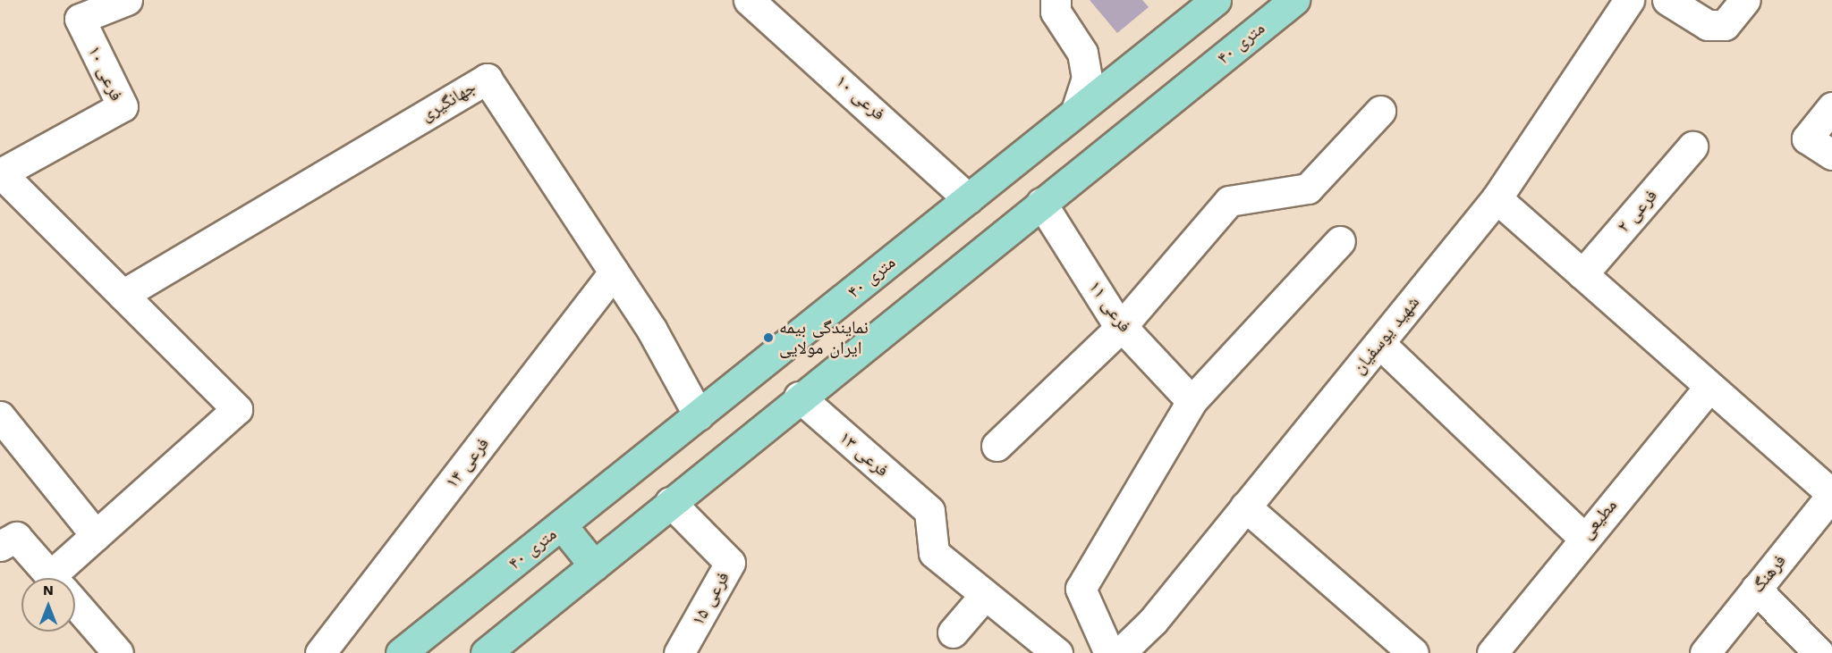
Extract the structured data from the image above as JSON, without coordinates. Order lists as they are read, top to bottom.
{
  "streets": {
    "main road": ["۴۰ متری"],
    "street": [
      "فرعی ۱۰",
      "جهانگیری",
      "فرعی ۲",
      "فرعی ۱۱",
      "شهید یوسفیان",
      "فرعی ۱۳",
      "فرعی ۱۴",
      "مطیعی",
      "فرهنگ",
      "فرعی ۱۵"
    ]
  },
  "crossings": [
    ["۴۰ متری", "فرعی ۱۰"],
    ["۴۰ متری", "جهانگیری"],
    ["۴۰ متری", "فرعی ۱۱"],
    ["۴۰ متری", "فرعی ۱۳"],
    ["۴۰ متری", "فرعی ۱۵"],
    ["جهانگیری", "فرعی ۱۴"]
  ],
  "places": ["نمایندگی بیمه ایران مولایی"],
  "north": "top"
}
